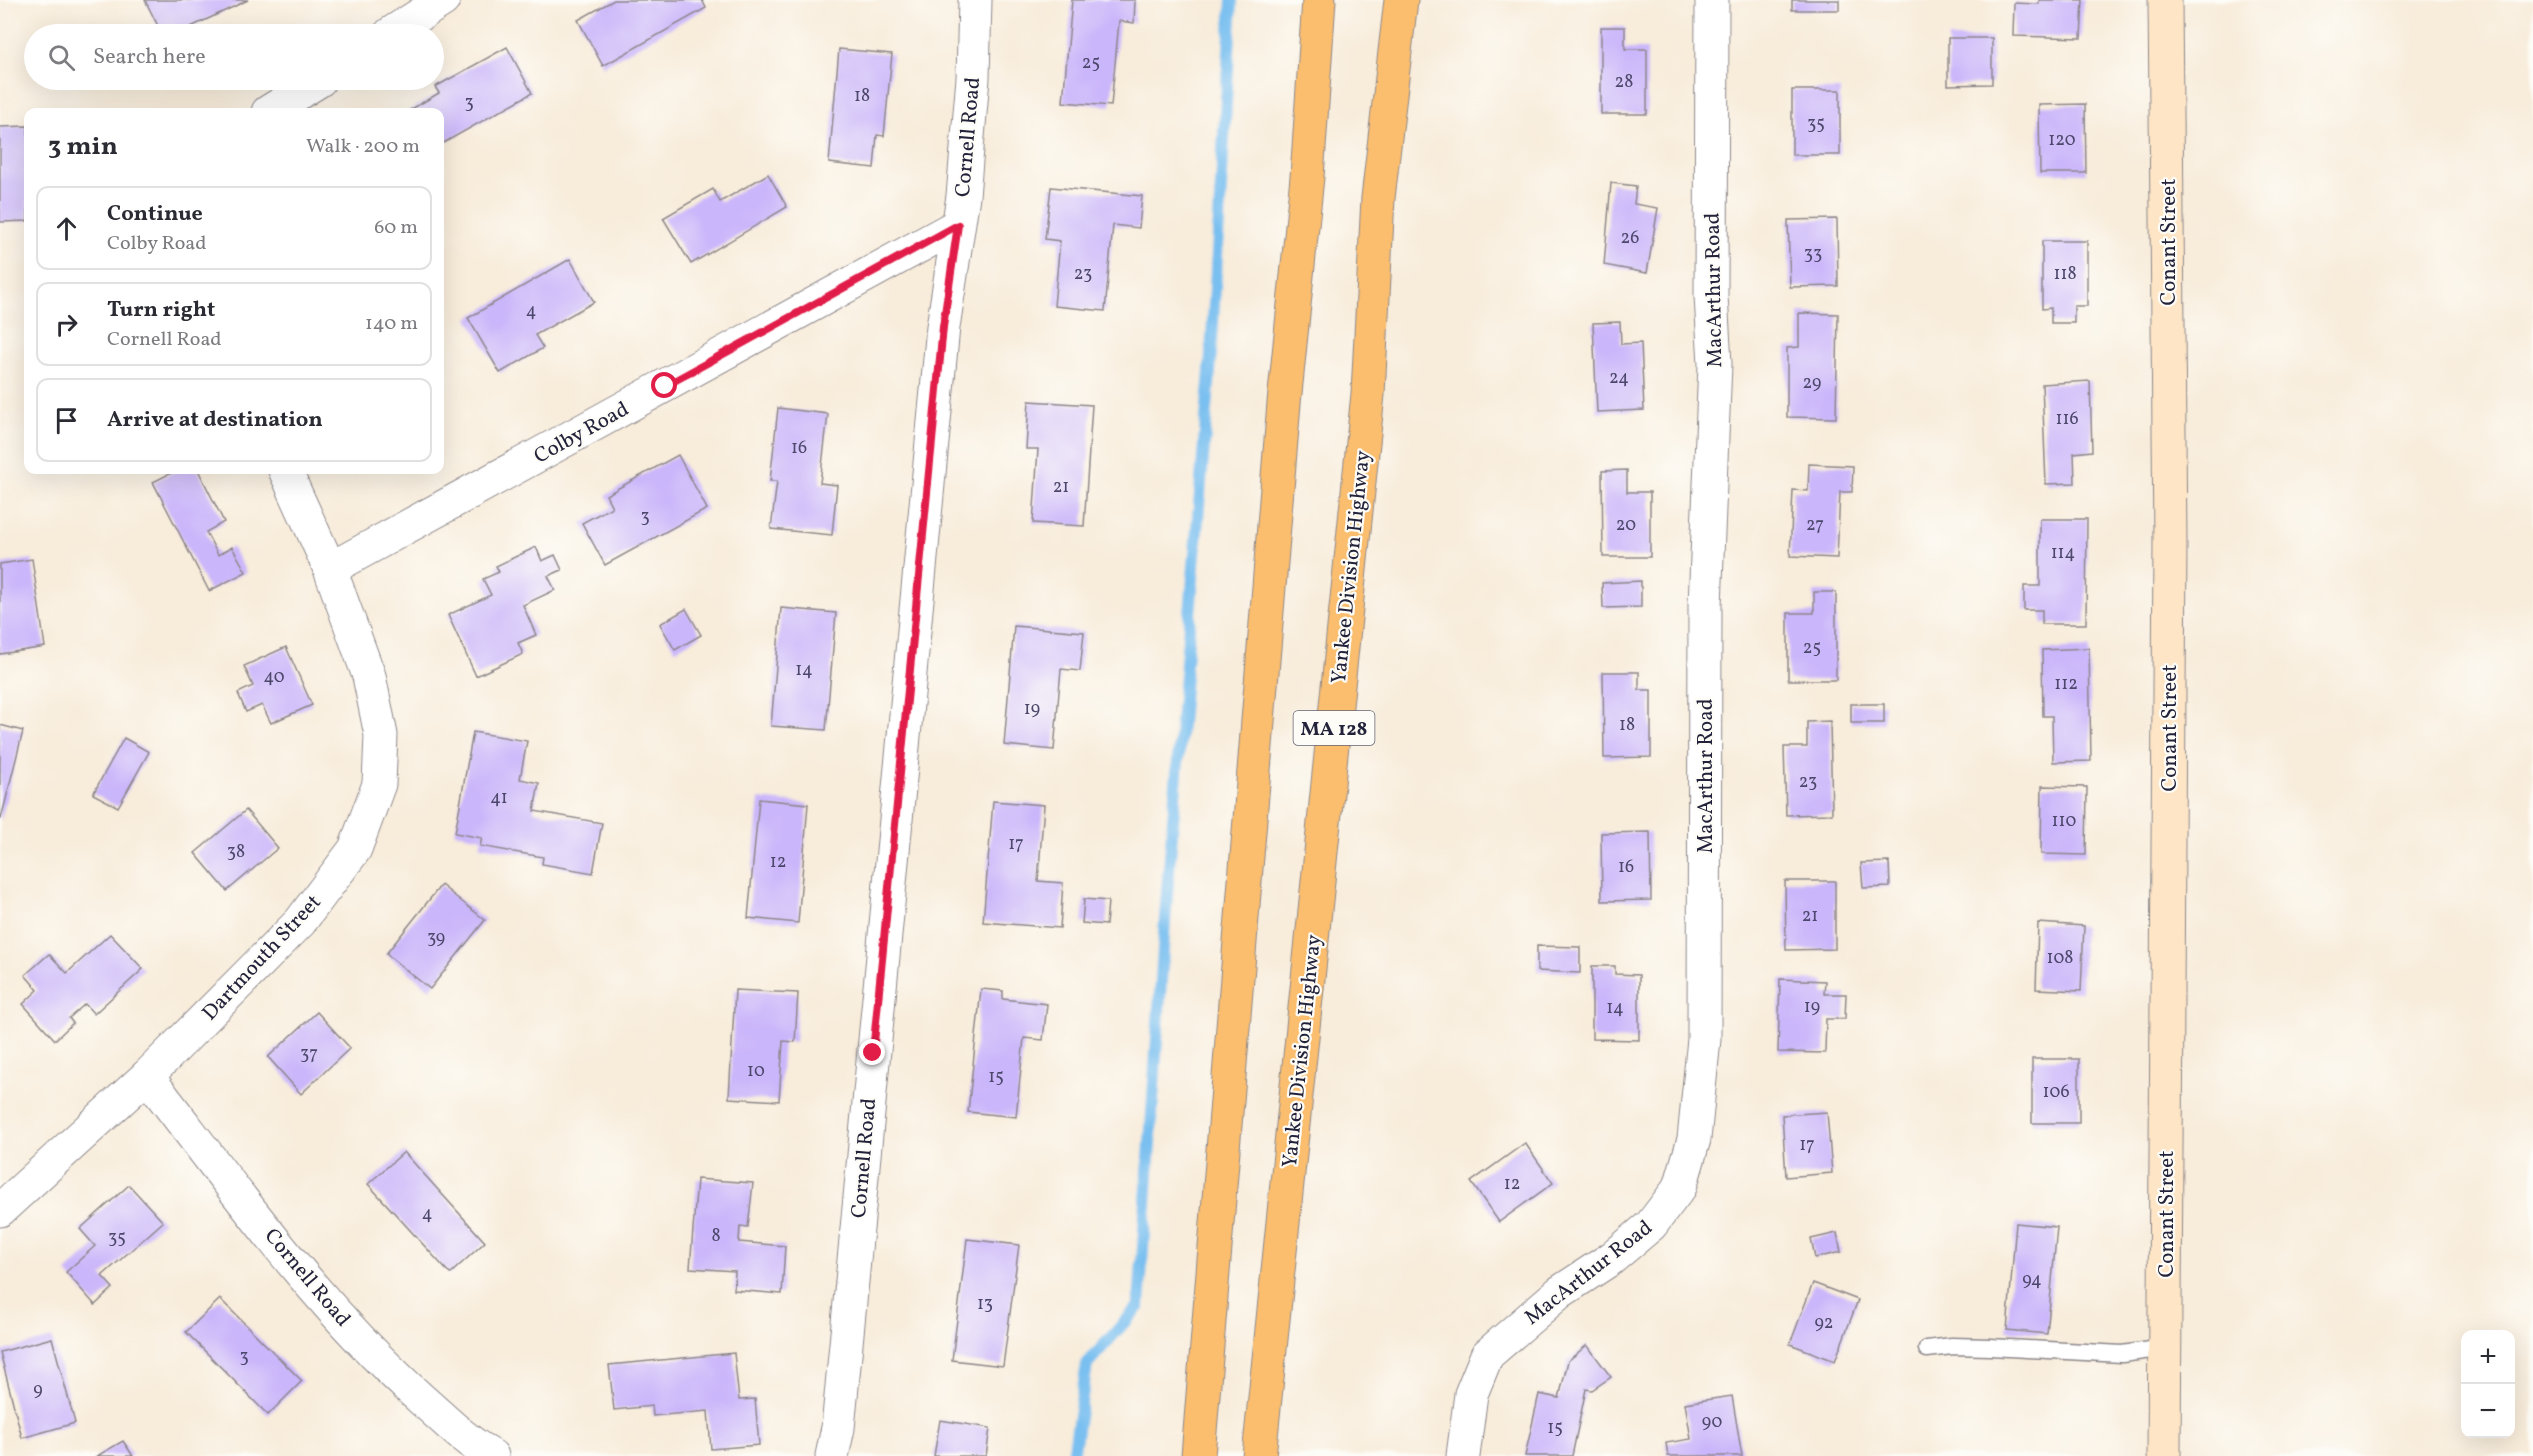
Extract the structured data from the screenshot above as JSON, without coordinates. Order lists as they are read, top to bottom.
{
  "streets": {
    "highway": ["Yankee Division Highway", "MA 128"],
    "main road": ["Conant Street"],
    "street": [
      "Cornell Road",
      "MacArthur Road",
      "Colby Road",
      "Dartmouth Street"
    ]
  },
  "crossings": [
    ["Cornell Road", "Colby Road"],
    ["Cornell Road", "Dartmouth Street"],
    ["Colby Road", "Dartmouth Street"]
  ],
  "house_numbers": [
    "25",
    "28",
    "18",
    "3",
    "35",
    "120",
    "26",
    "33",
    "23",
    "118",
    "4",
    "24",
    "29",
    "116",
    "16",
    "21",
    "3",
    "20",
    "27",
    "114",
    "25",
    "14",
    "40",
    "112",
    "19",
    "18",
    "23",
    "41",
    "110",
    "17",
    "38",
    "12",
    "16",
    "21",
    "39",
    "108",
    "19",
    "14",
    "37",
    "10",
    "15",
    "106",
    "17",
    "12",
    "4",
    "8",
    "35",
    "94",
    "13",
    "92",
    "3",
    "9",
    "90",
    "15"
  ],
  "page": {
    "search": "Search here",
    "heading": ["3 min", "Walk · 200 m"],
    "list": [
      ["Continue", "Colby Road", "60 m"],
      ["Turn right", "Cornell Road", "140 m"],
      "Arrive at destination"
    ],
    "map_buttons": ["+", "−"]
  }
}
